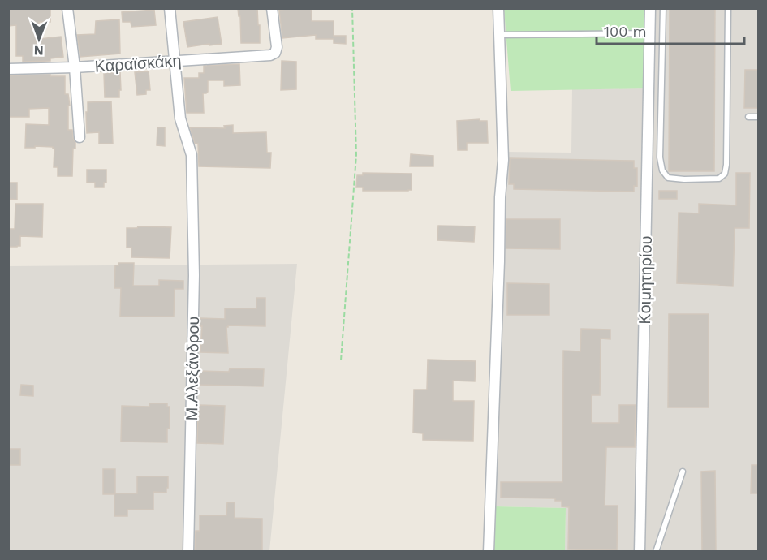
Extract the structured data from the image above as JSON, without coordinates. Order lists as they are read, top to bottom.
{
  "streets": {
    "street": ["Καραϊσκάκη", "Κοιμητηρίου", "Μ.Αλεξάνδρου"]
  },
  "crossings": [
    ["Καραϊσκάκη", "Μ.Αλεξάνδρου"]
  ],
  "scale_bar": "100 m",
  "north": "bottom"
}
